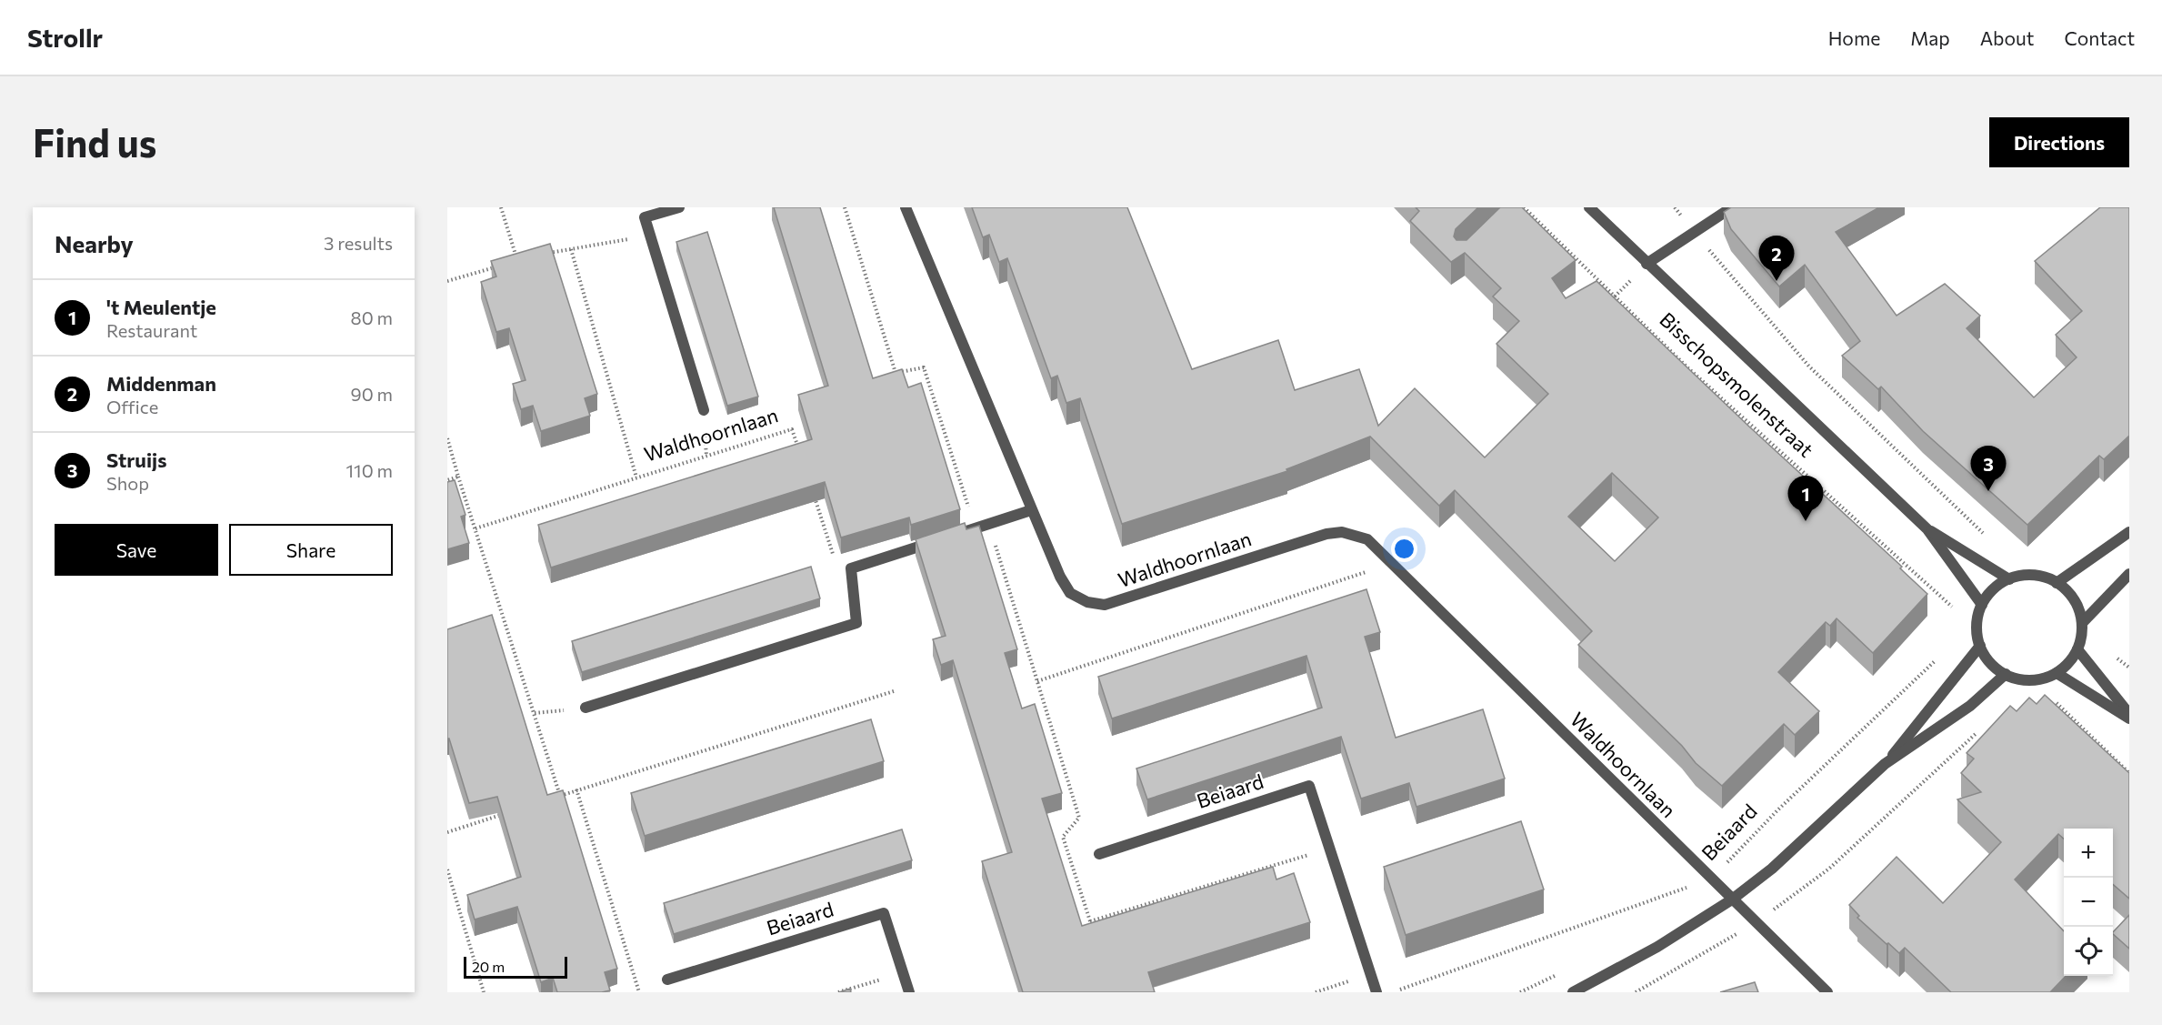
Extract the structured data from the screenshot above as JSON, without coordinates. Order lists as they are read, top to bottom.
{
  "streets": {
    "street": ["Bisschopsmolenstraat", "Waldhoornlaan", "Beiaard"]
  },
  "crossings": [
    ["Waldhoornlaan", "Beiaard"]
  ],
  "scale_bar": "20 m",
  "page": {
    "header": "Strollr",
    "nav": [
      "Home",
      "Map",
      "About",
      "Contact"
    ],
    "buttons": [
      "Directions",
      ["Save", "Share"]
    ],
    "title": "Find us",
    "heading": ["Nearby", "3 results"],
    "pins": ["2", "3", "1"],
    "list": [
      {
        "mark": "1",
        "name": "'t Meulentje",
        "note": "Restaurant",
        "value": "80 m"
      },
      {
        "mark": "2",
        "name": "Middenman",
        "note": "Office",
        "value": "90 m"
      },
      {
        "mark": "3",
        "name": "Struijs",
        "note": "Shop",
        "value": "110 m"
      }
    ],
    "map_buttons": ["+", "−"],
    "scale": "20 m"
  }
}
